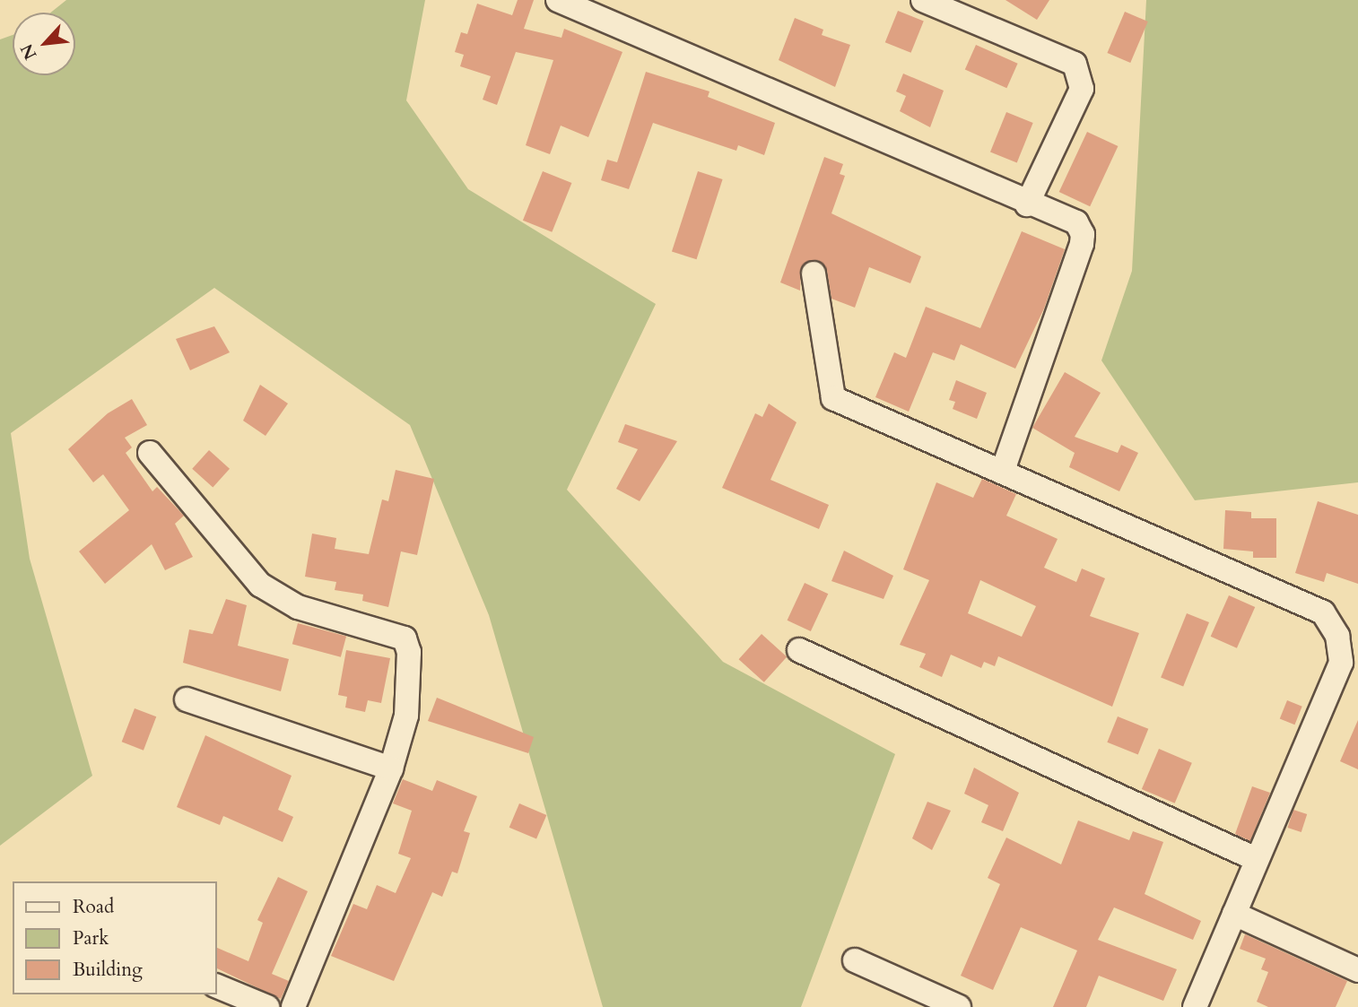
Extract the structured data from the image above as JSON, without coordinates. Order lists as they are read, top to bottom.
{
  "legend": ["Road", "Park", "Building"],
  "north": "bottom left"
}
